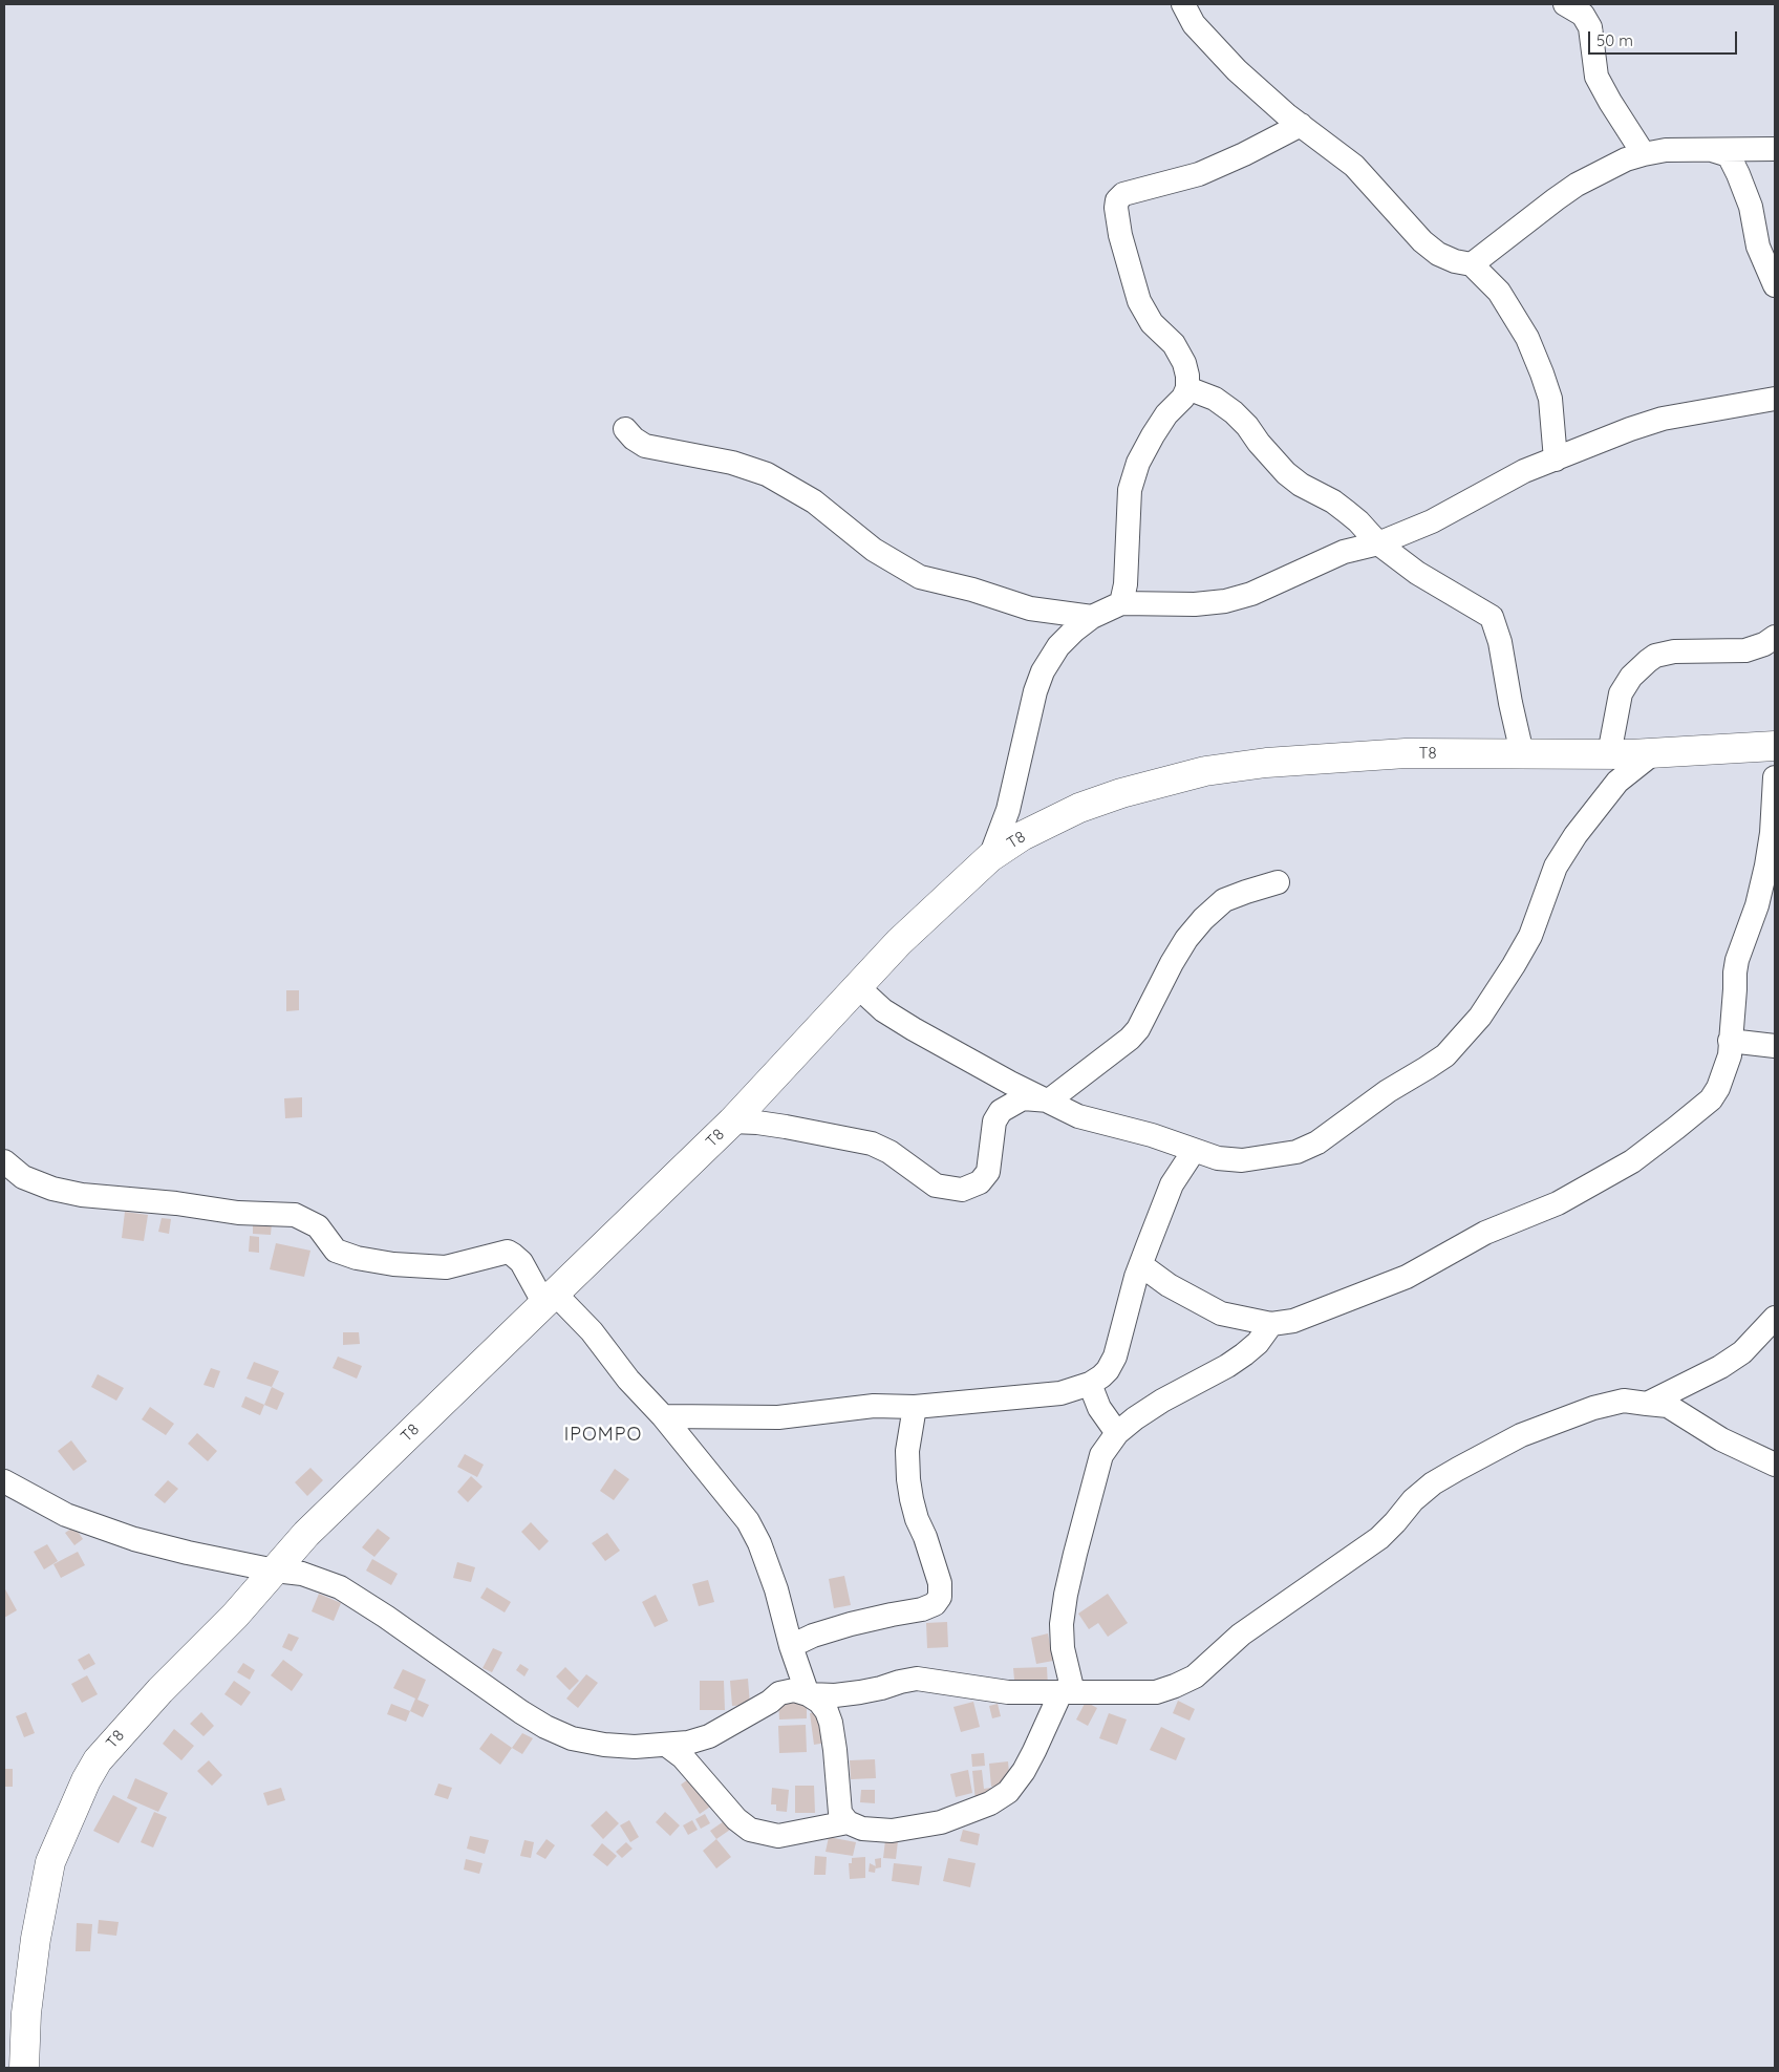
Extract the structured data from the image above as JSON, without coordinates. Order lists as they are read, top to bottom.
{
  "streets": {
    "street": ["T8"]
  },
  "districts": ["IPOMPO"],
  "scale_bar": "50 m"
}
